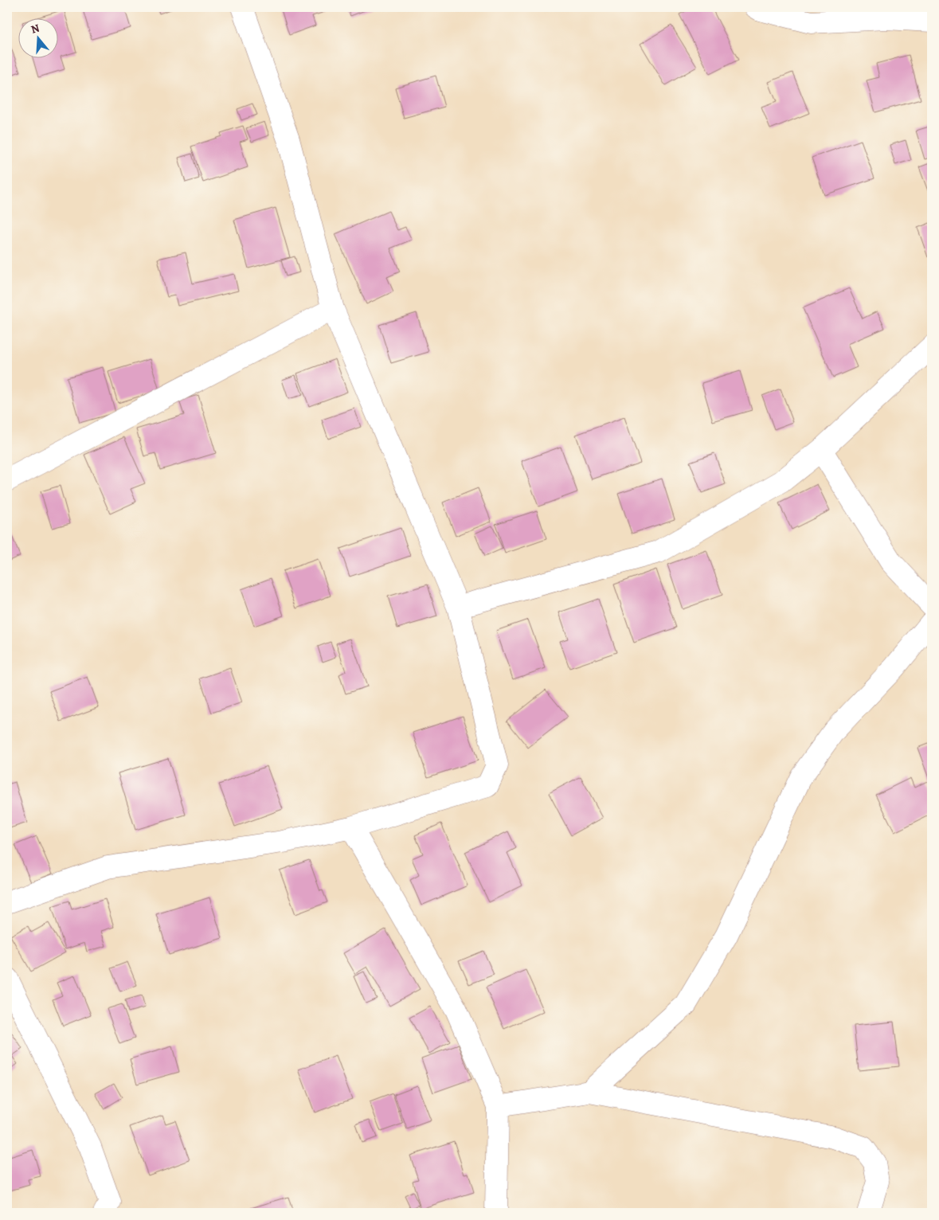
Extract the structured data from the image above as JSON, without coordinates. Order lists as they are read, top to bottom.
{
  "north": "top"
}
